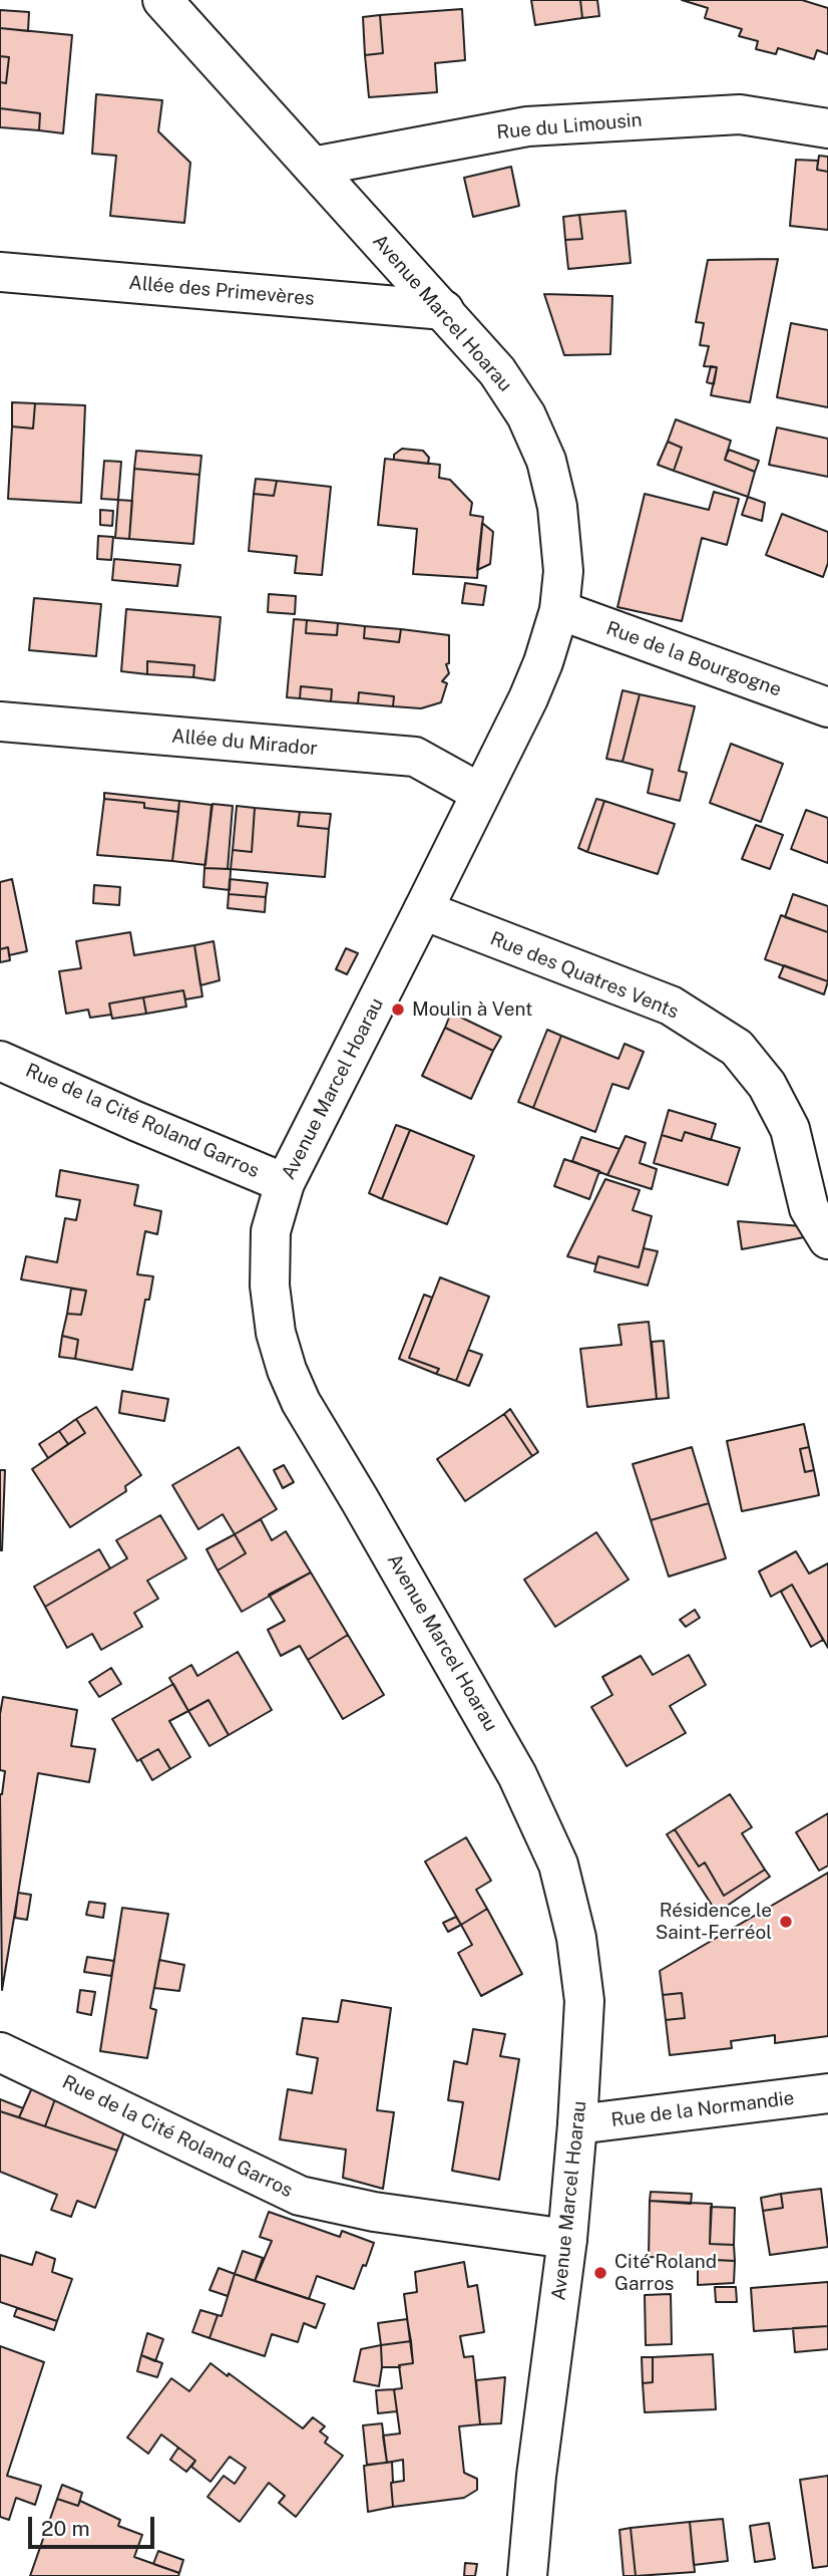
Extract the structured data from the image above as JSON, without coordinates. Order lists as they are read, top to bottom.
{
  "streets": {
    "street": [
      "Rue du Limousin",
      "Allée des Primevères",
      "Avenue Marcel Hoarau",
      "Rue de la Bourgogne",
      "Allée du Mirador",
      "Rue des Quatres Vents",
      "Rue de la Cité Roland Garros",
      "Rue de la Normandie"
    ]
  },
  "crossings": [
    ["Rue du Limousin", "Avenue Marcel Hoarau"],
    ["Allée des Primevères", "Avenue Marcel Hoarau"],
    ["Avenue Marcel Hoarau", "Rue de la Bourgogne"],
    ["Avenue Marcel Hoarau", "Allée du Mirador"],
    ["Avenue Marcel Hoarau", "Rue des Quatres Vents"],
    ["Avenue Marcel Hoarau", "Rue de la Cité Roland Garros"],
    ["Avenue Marcel Hoarau", "Rue de la Normandie"]
  ],
  "places": ["Moulin à Vent", "Résidence le Saint-Ferréol", "Cité Roland Garros"],
  "scale_bar": "20 m"
}
